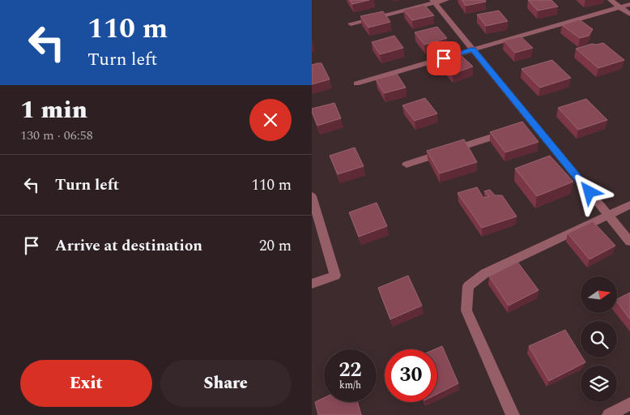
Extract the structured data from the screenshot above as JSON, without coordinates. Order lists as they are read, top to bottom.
{
  "north": "right",
  "page": {
    "turn": ["110 m", "Turn left"],
    "heading": ["1 min", "130 m · 06:58"],
    "list": [
      {
        "name": "Turn left",
        "value": "110 m"
      },
      {
        "name": "Arrive at destination",
        "value": "20 m"
      }
    ],
    "speed": "22 km/h",
    "limit": "30",
    "buttons": ["Exit", "Share"]
  }
}
